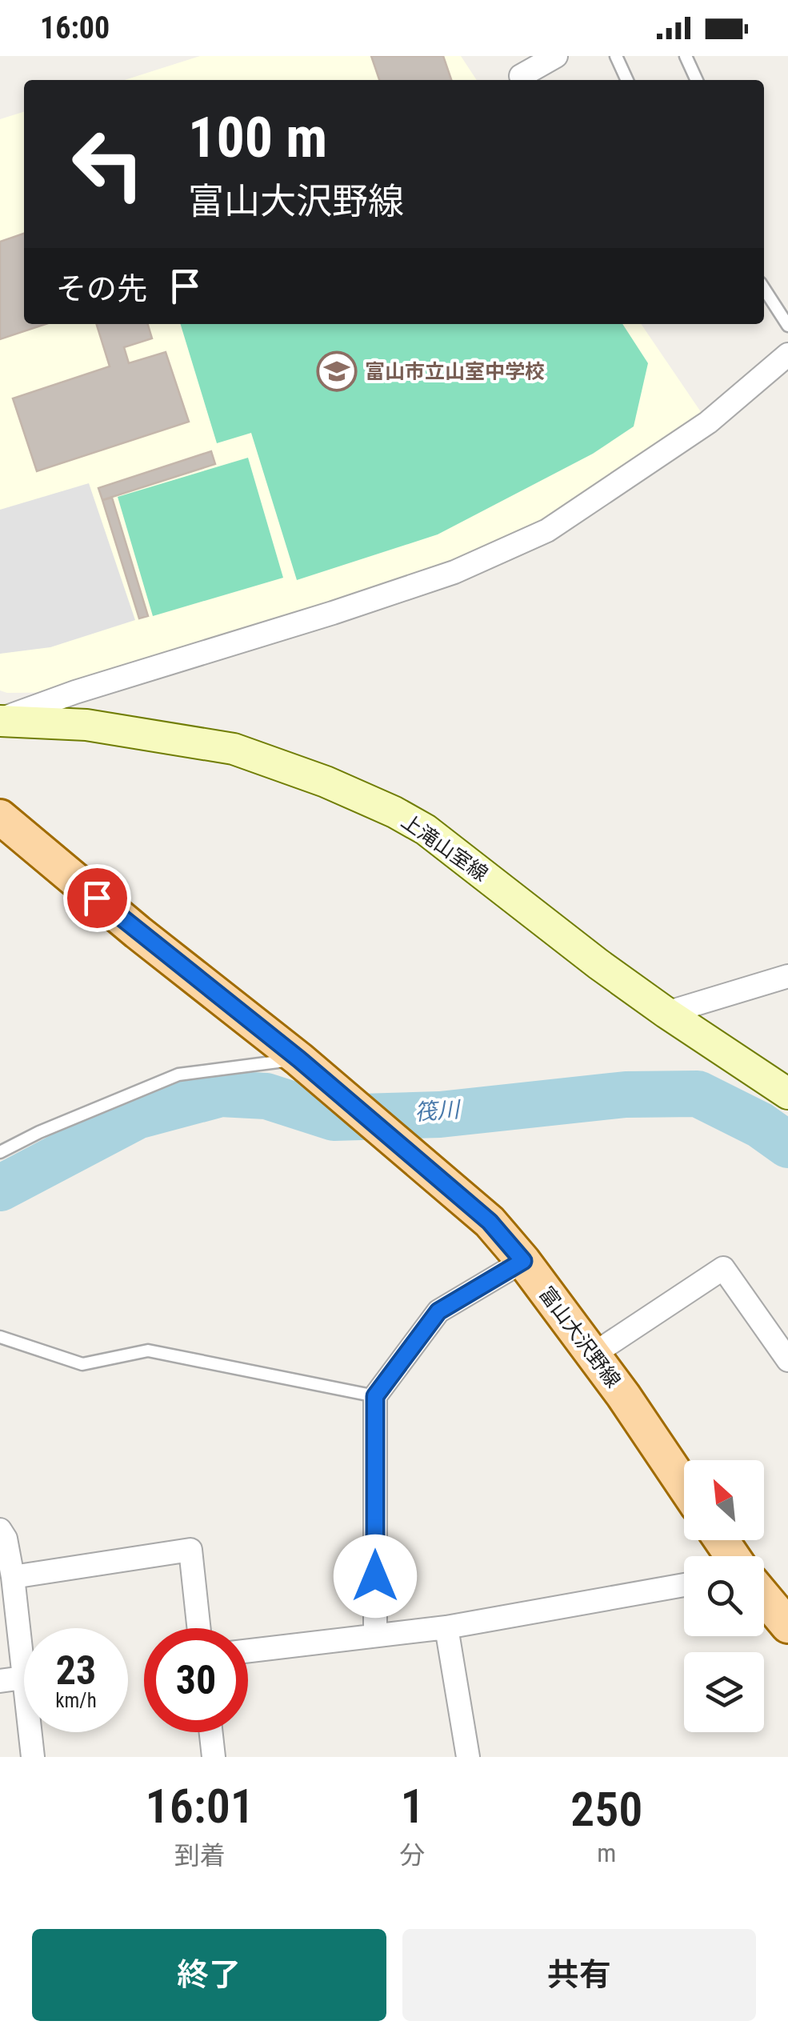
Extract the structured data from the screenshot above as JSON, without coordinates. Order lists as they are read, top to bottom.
{
  "streets": {
    "main road": ["上滝山室線", "富山大沢野線"]
  },
  "water": ["筏川"],
  "places": {
    "school or university": ["富山市立山室中学校"]
  },
  "north": "top left",
  "page": {
    "status": "16:00",
    "turn": ["100 m", "富山大沢野線"],
    "then": "その先",
    "speed": "23 km/h",
    "limit": "30",
    "eta": [
      "16:01",
      "到着",
      "1",
      "分",
      "250",
      "m"
    ],
    "buttons": ["終了", "共有"]
  }
}
